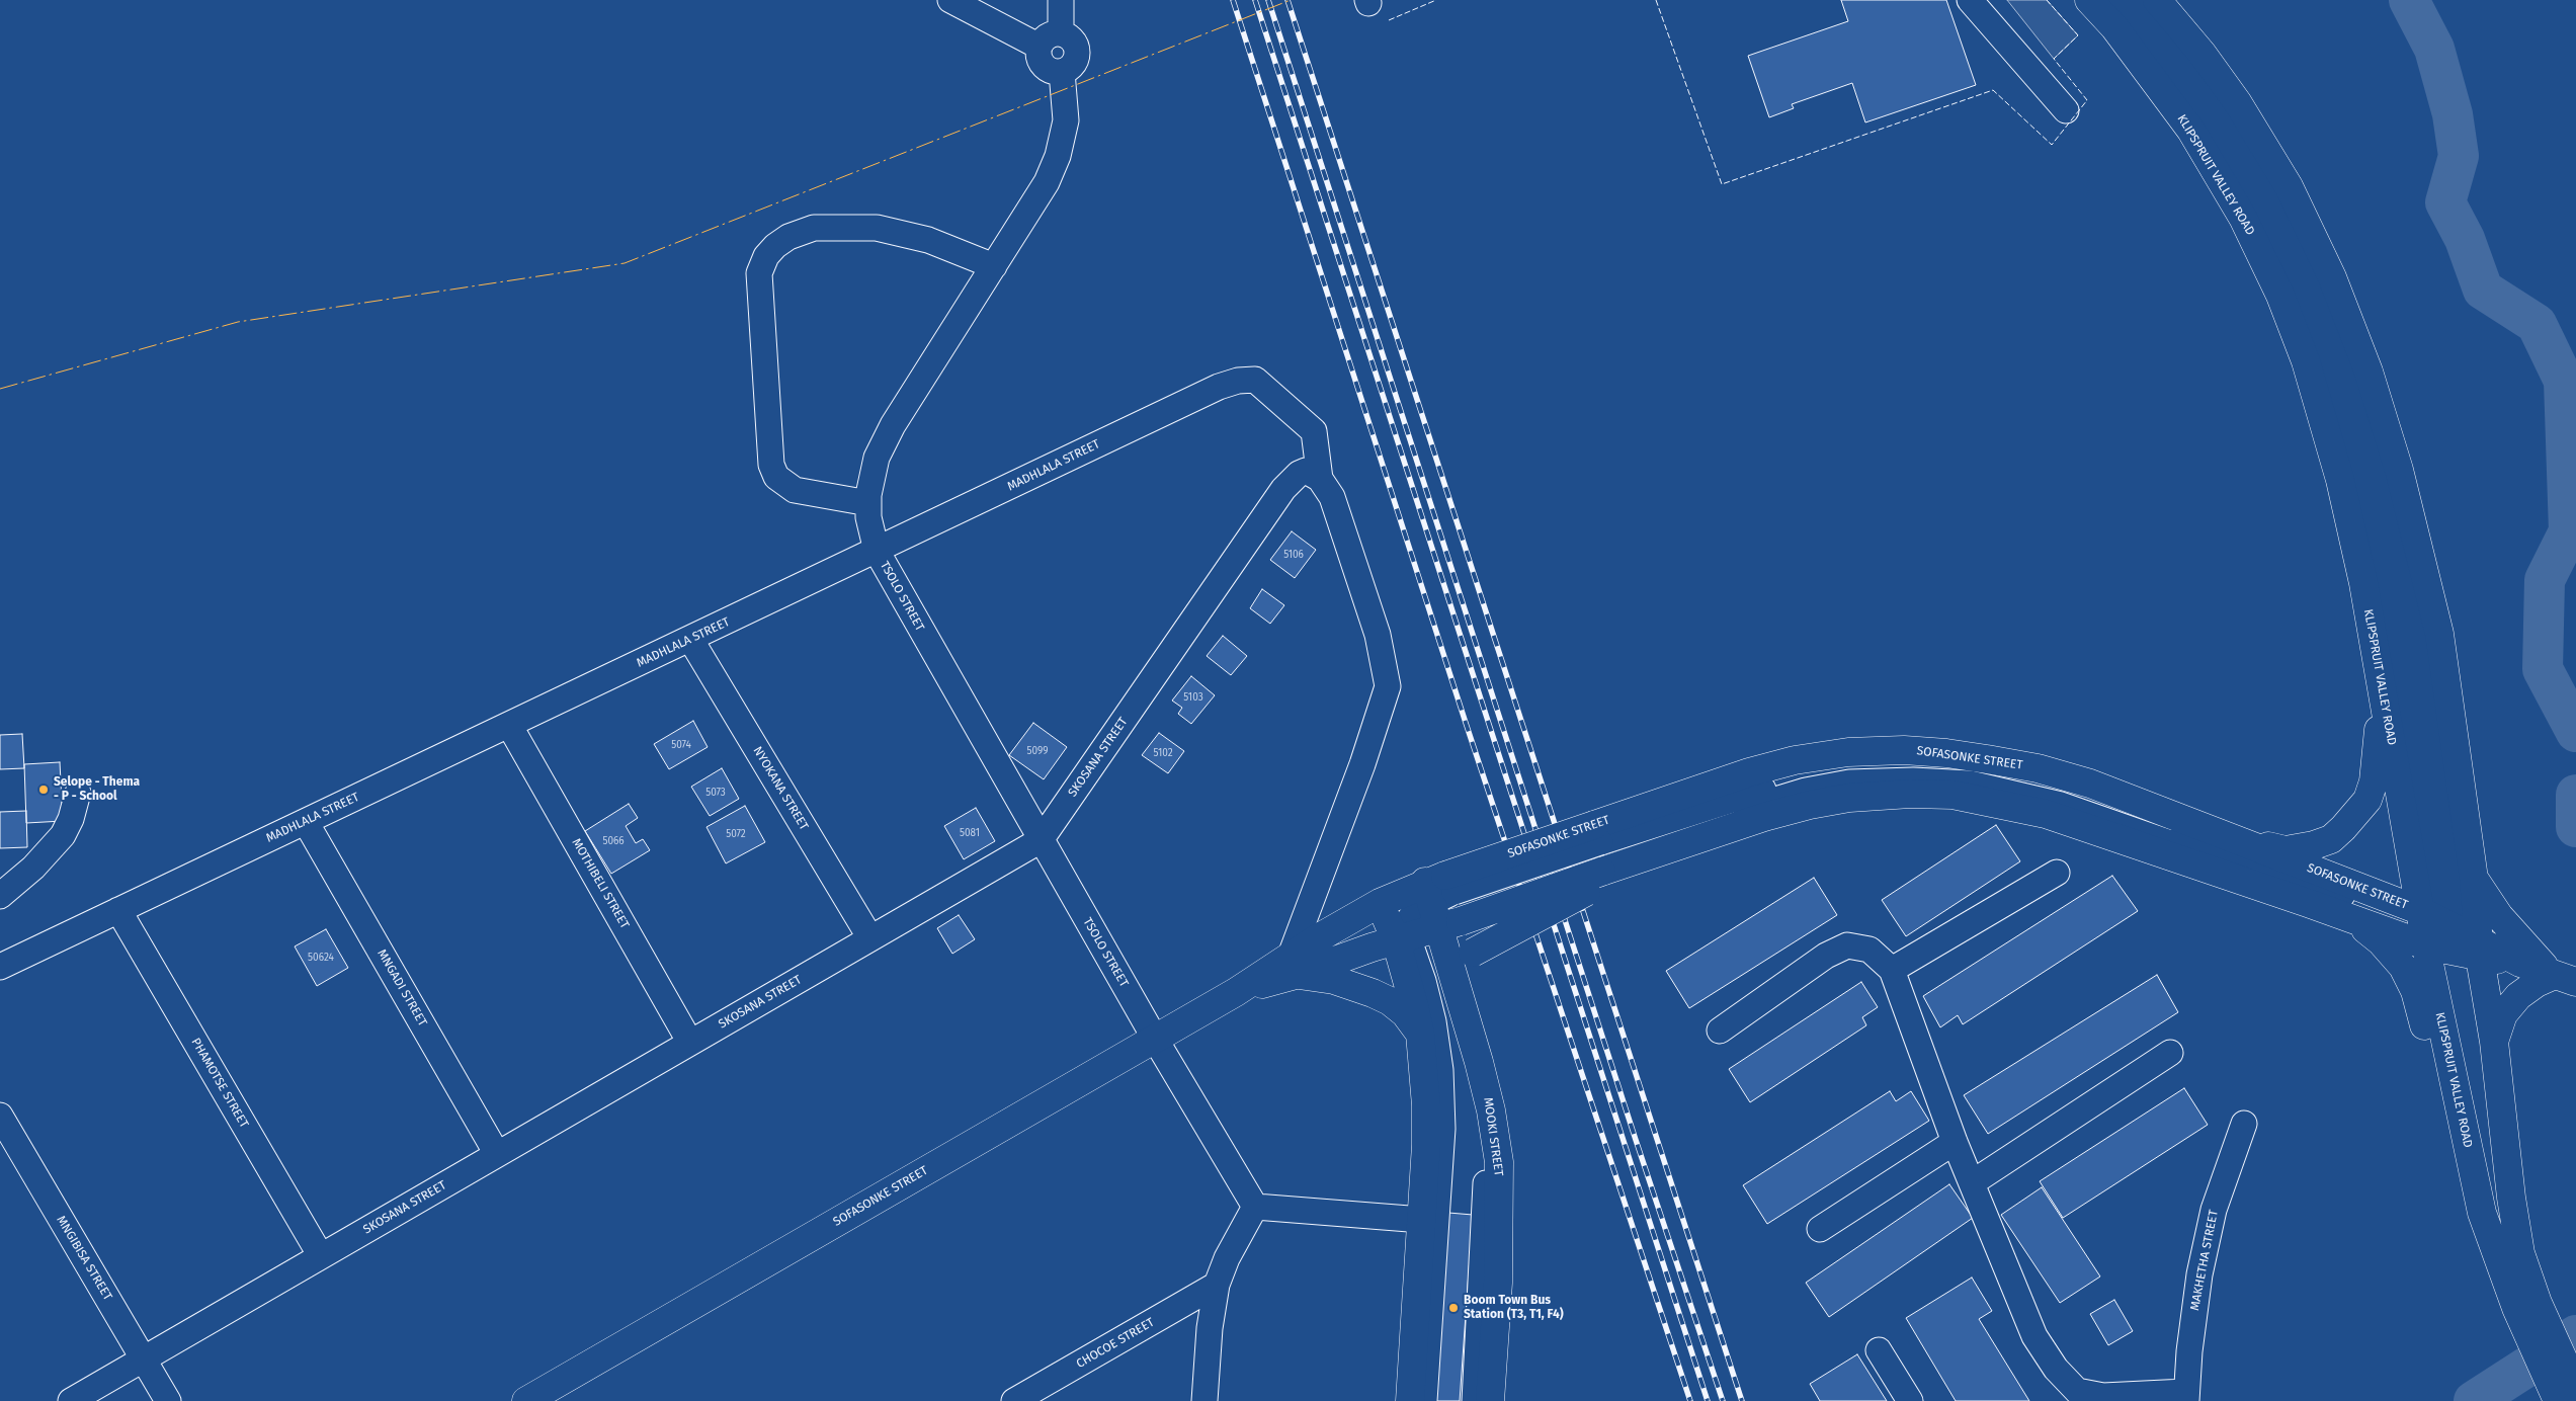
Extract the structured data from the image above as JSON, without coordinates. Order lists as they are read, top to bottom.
{
  "streets": {
    "main road": ["KLIPSPRUIT VALLEY ROAD", "SOFASONKE STREET", "MOOKI STREET"],
    "street": [
      "MADHLALA STREET",
      "TSOLO STREET",
      "SKOSANA STREET",
      "NYOKANA STREET",
      "MOTHIBELI STREET",
      "MNGADI STREET",
      "PHAMOTSE STREET",
      "MNGIBISA STREET",
      "MAKHETHA STREET",
      "CHOCOE STREET"
    ]
  },
  "crossings": [
    ["KLIPSPRUIT VALLEY ROAD", "SOFASONKE STREET"],
    ["MADHLALA STREET", "TSOLO STREET"],
    ["MADHLALA STREET", "SKOSANA STREET"],
    ["MADHLALA STREET", "NYOKANA STREET"],
    ["MADHLALA STREET", "MOTHIBELI STREET"],
    ["MADHLALA STREET", "MNGADI STREET"],
    ["MADHLALA STREET", "PHAMOTSE STREET"],
    ["TSOLO STREET", "SKOSANA STREET"],
    ["TSOLO STREET", "SOFASONKE STREET"],
    ["SKOSANA STREET", "NYOKANA STREET"],
    ["SKOSANA STREET", "MOTHIBELI STREET"],
    ["SKOSANA STREET", "MNGADI STREET"],
    ["SKOSANA STREET", "PHAMOTSE STREET"],
    ["SKOSANA STREET", "MNGIBISA STREET"],
    ["SOFASONKE STREET", "MOOKI STREET"]
  ],
  "places": ["Selope - Thema - P - School", "Boom Town Bus Station (T3, T1, F4)"],
  "house_numbers": [
    "5106",
    "5103",
    "5074",
    "5099",
    "5102",
    "5073",
    "5081",
    "5072",
    "5066",
    "50624"
  ]
}
